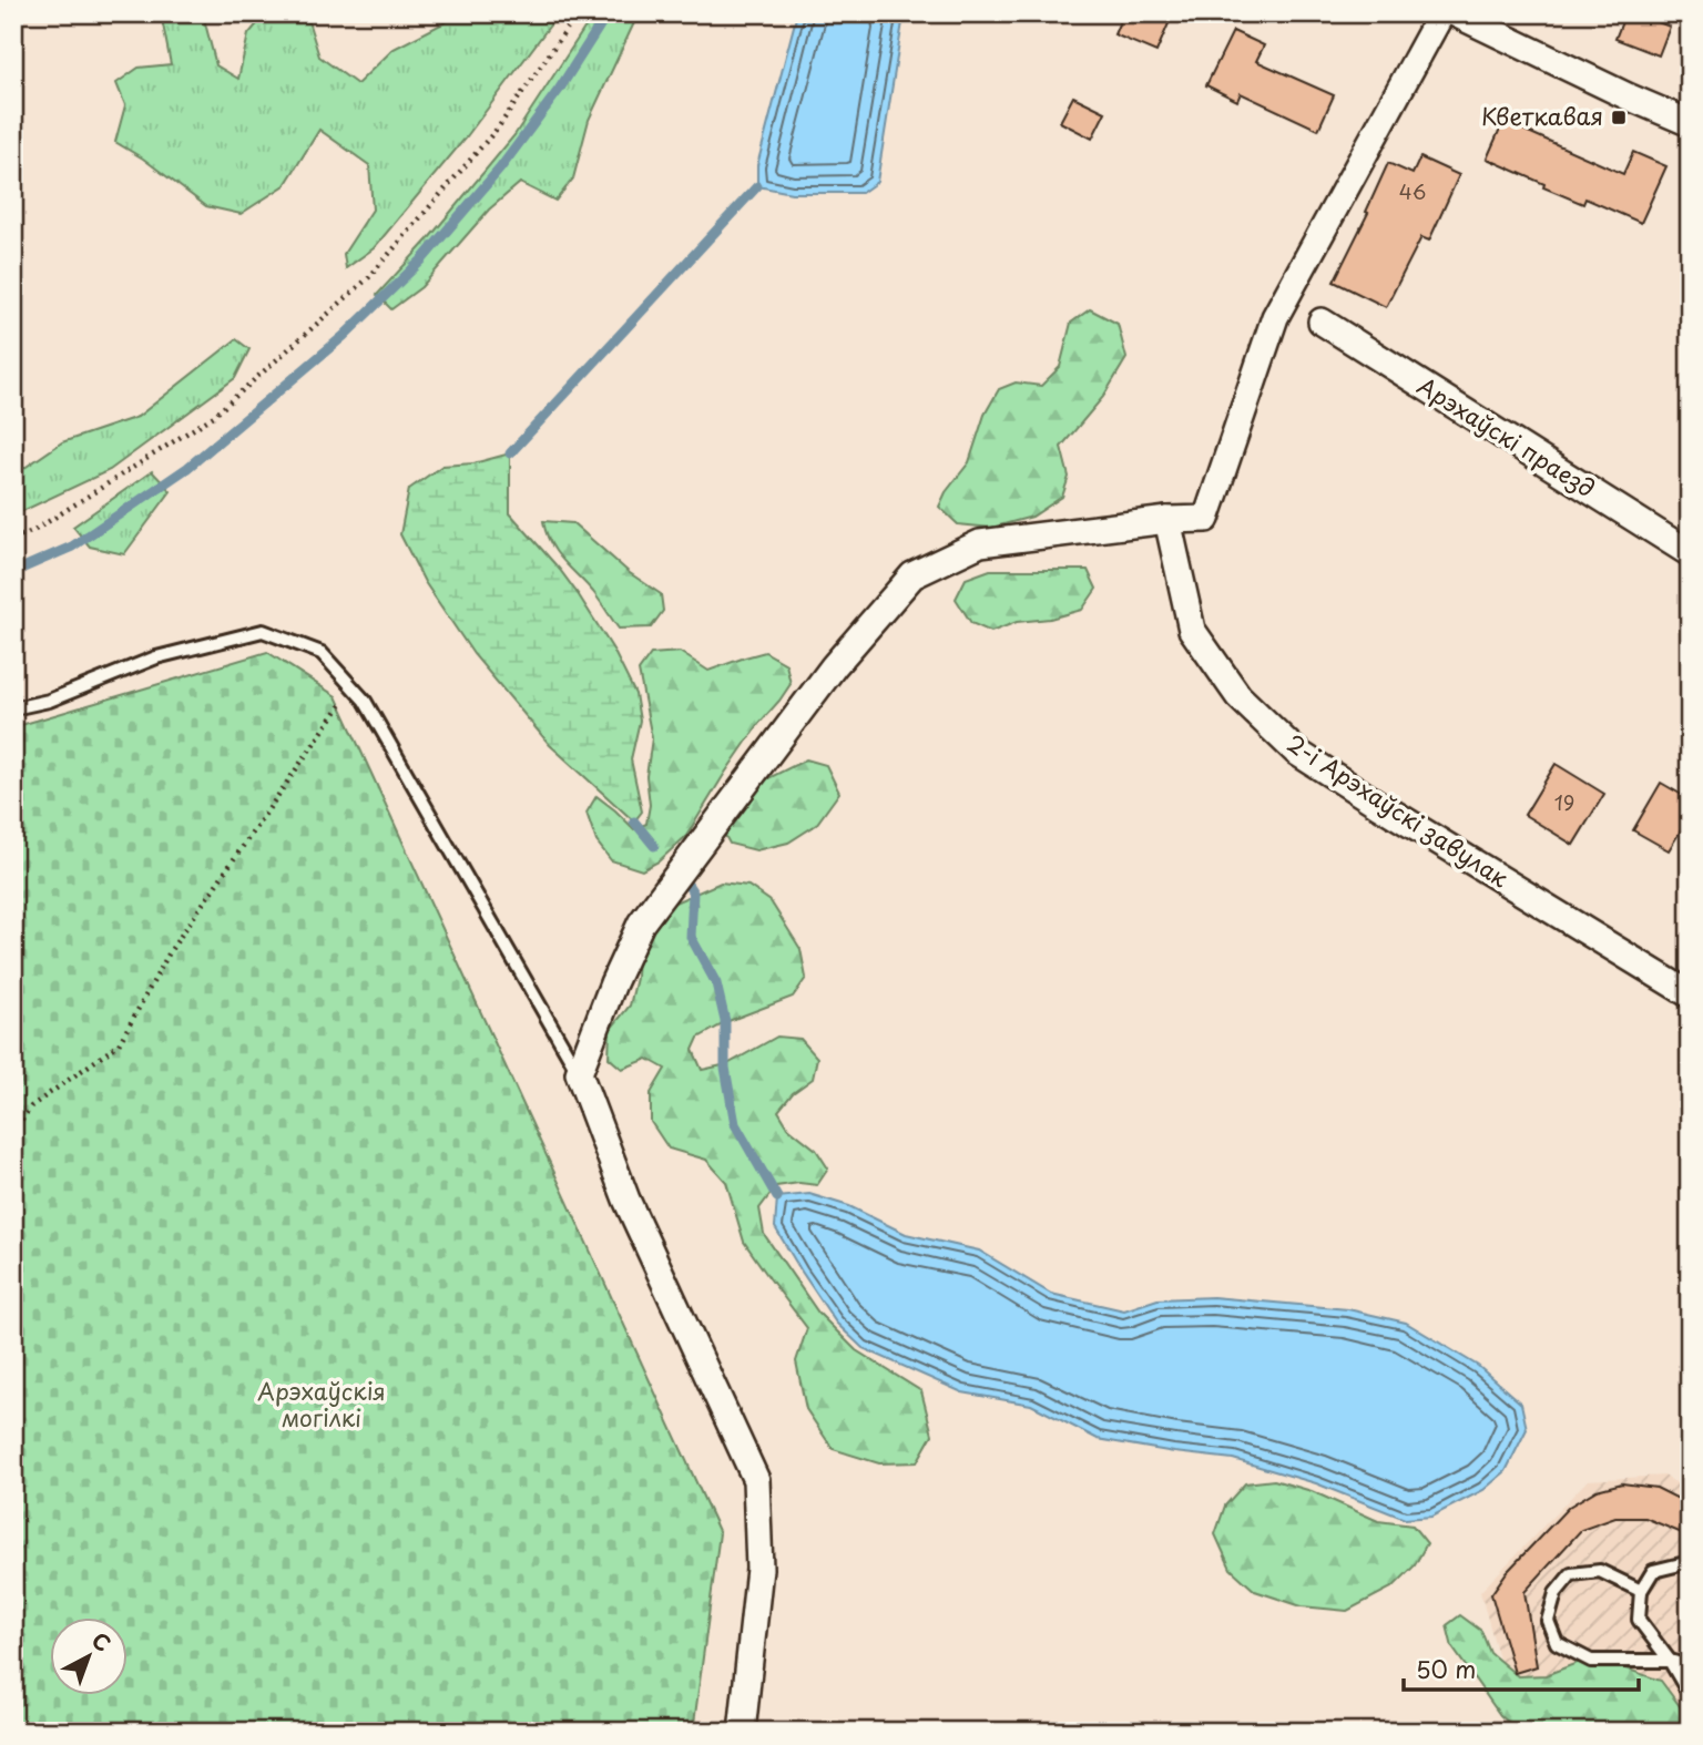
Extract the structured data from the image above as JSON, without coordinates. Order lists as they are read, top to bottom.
{
  "streets": {
    "street": ["Арэхаўскі праезд", "2-і Арэхаўскі завулак"]
  },
  "parks": ["Арэхаўскія могілкі"],
  "places": {
    "transit": ["Кветкавая"]
  },
  "house_numbers": ["46", "19"],
  "scale_bar": "50 m",
  "north": "top right"
}
